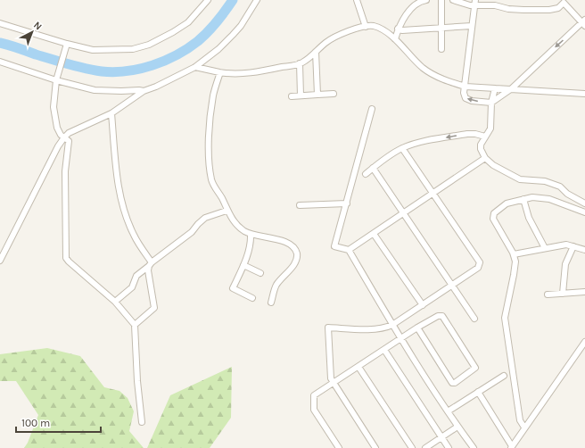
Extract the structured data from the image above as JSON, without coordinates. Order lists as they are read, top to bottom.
{
  "scale_bar": "100 m",
  "north": "top right"
}
